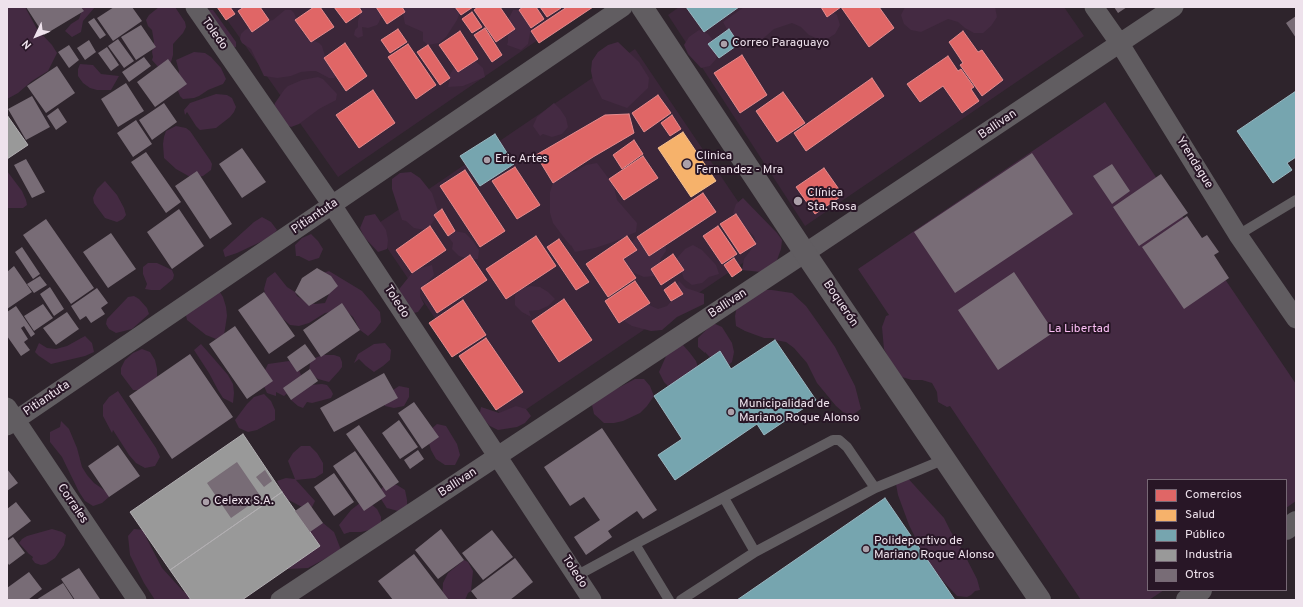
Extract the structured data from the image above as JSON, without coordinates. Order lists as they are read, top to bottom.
{
  "streets": {
    "street": [
      "Toledo",
      "Ballivan",
      "Yrendague",
      "Pitiantuta",
      "Boquerón",
      "Corrales"
    ]
  },
  "crossings": [
    ["Toledo", "Ballivan"],
    ["Toledo", "Pitiantuta"],
    ["Ballivan", "Yrendague"],
    ["Ballivan", "Boquerón"],
    ["Pitiantuta", "Corrales"]
  ],
  "parks": ["La Libertad"],
  "places": [
    "Correo Paraguayo",
    "Eric Artes",
    "Clinica Fernandez - Mra",
    "Clínica Sta. Rosa",
    "Municipalidad de Mariano Roque Alonso",
    "Celexx S.A.",
    "Polideportivo de Mariano Roque Alonso"
  ],
  "legend": [
    "Comercios",
    "Salud",
    "Público",
    "Industria",
    "Otros"
  ],
  "north": "bottom left"
}
